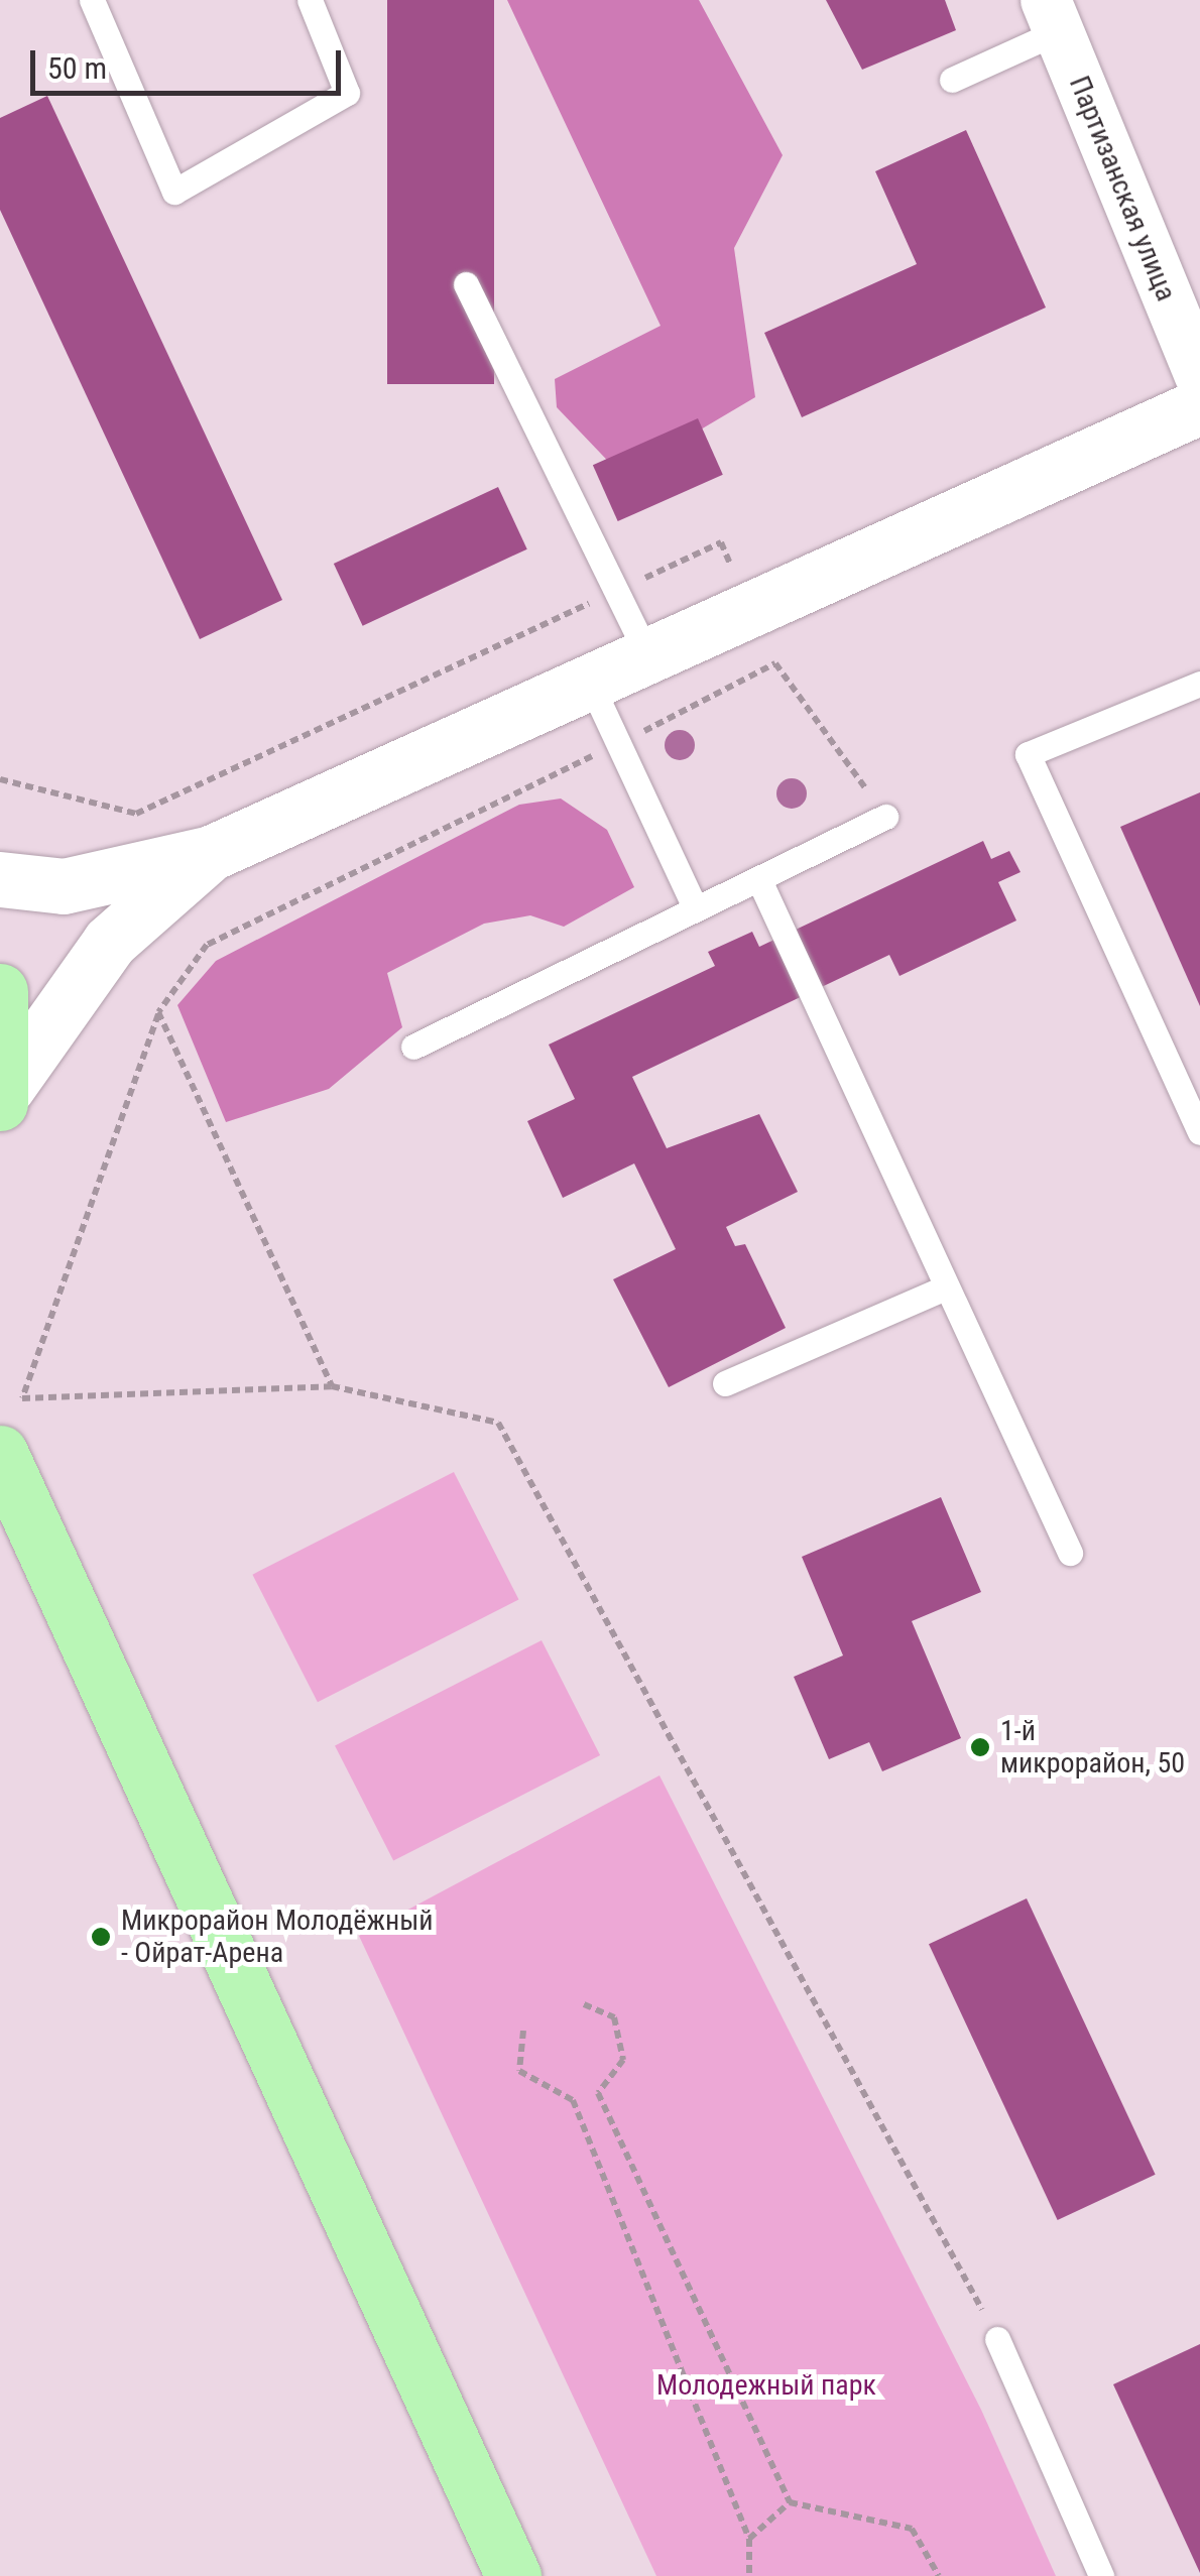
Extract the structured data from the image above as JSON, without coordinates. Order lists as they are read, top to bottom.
{
  "streets": {
    "street": ["Партизанская улица"]
  },
  "parks": ["Молодежный парк"],
  "places": ["1-й микрорайон, 50", "Микрорайон Молодёжный - Ойрат-Арена"],
  "scale_bar": "50 m"
}
